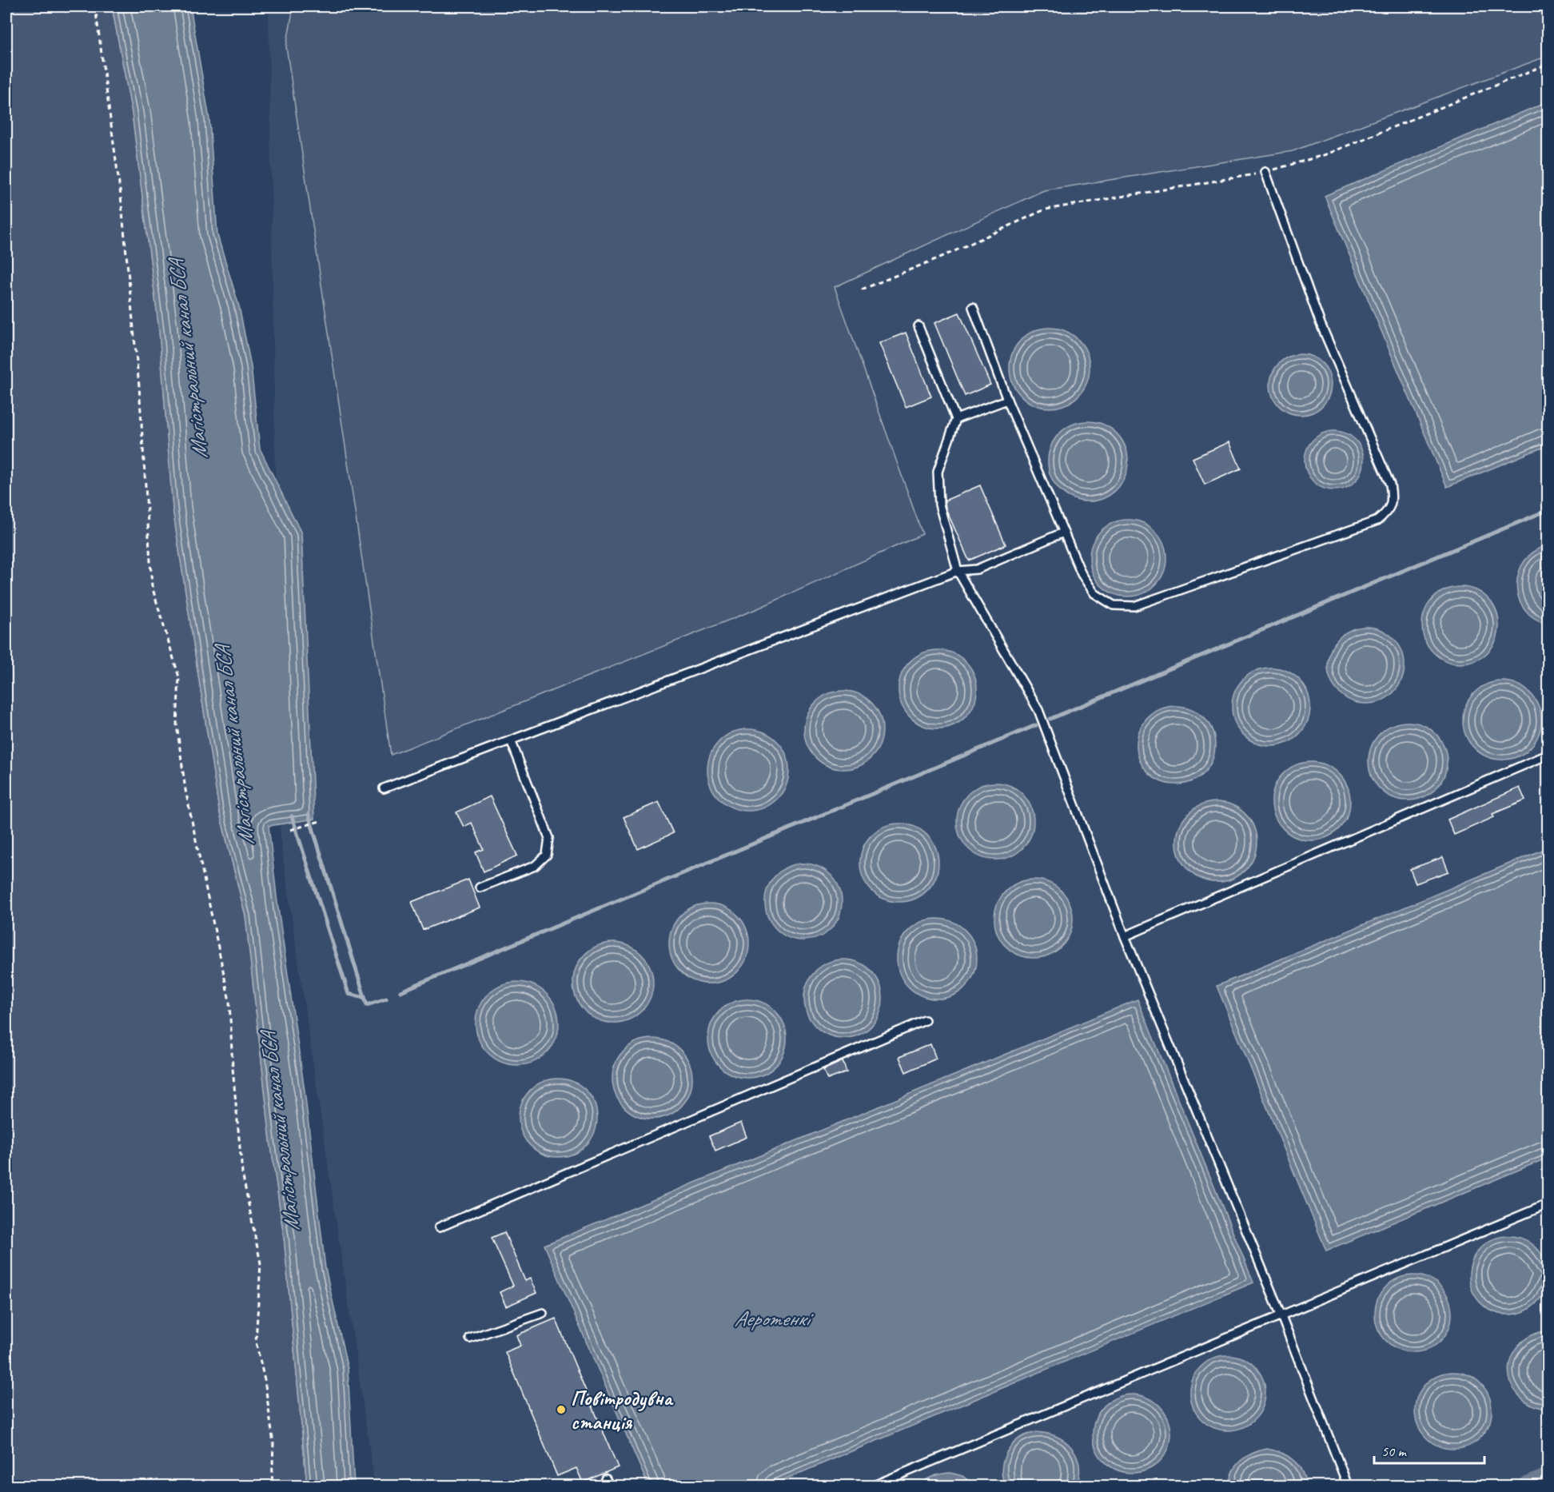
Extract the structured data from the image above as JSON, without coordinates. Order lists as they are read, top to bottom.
{
  "water": ["Магістральний канал БСА", "Аеротенкі"],
  "places": ["Повітродувна станція"],
  "scale_bar": "50 m"
}
